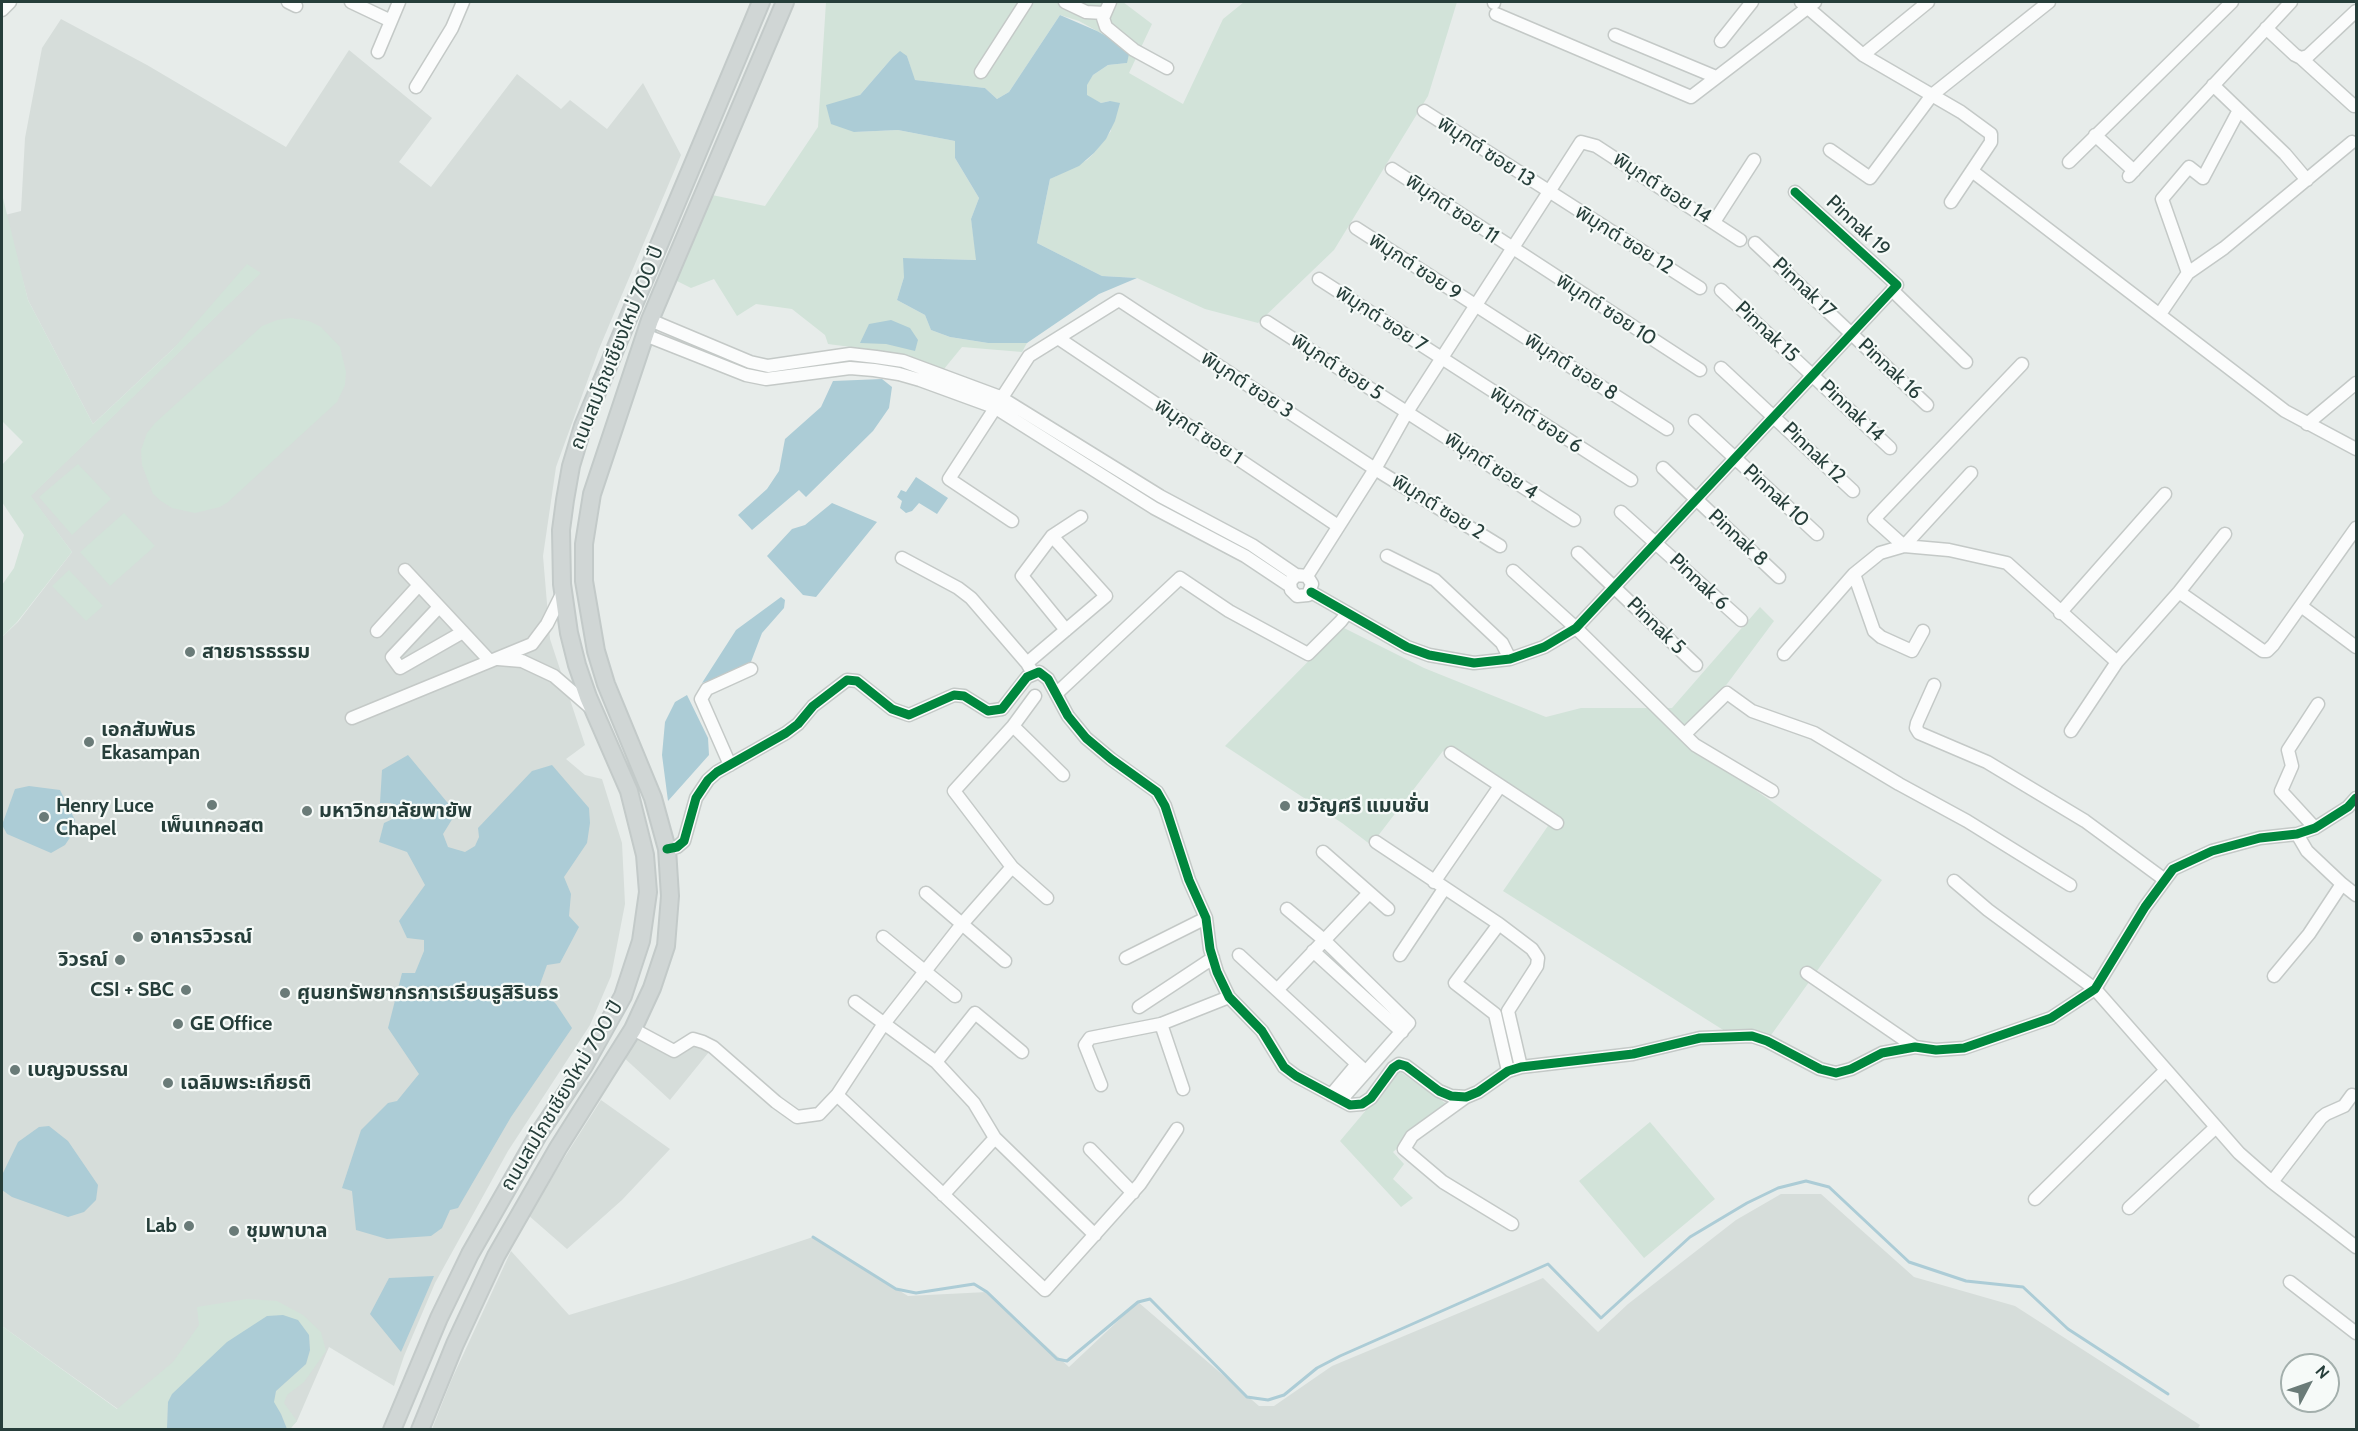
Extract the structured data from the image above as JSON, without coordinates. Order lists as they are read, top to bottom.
{
  "streets": {
    "main road": ["ถนนสมโภชเชียงใหม่ 700 ปี"],
    "street": [
      "พิมุกต์ ซอย 13",
      "พิมุกต์ ซอย 14",
      "พิมุกต์ ซอย 11",
      "Pinnak 19",
      "พิมุกต์ ซอย 12",
      "พิมุกต์ ซอย 9",
      "Pinnak 17",
      "พิมุกต์ ซอย 10",
      "พิมุกต์ ซอย 7",
      "Pinnak 15",
      "พิมุกต์ ซอย 5",
      "พิมุกต์ ซอย 8",
      "Pinnak 16",
      "พิมุกต์ ซอย 3",
      "Pinnak 14",
      "พิมุกต์ ซอย 6",
      "พิมุกต์ ซอย 1",
      "Pinnak 12",
      "พิมุกต์ ซอย 4",
      "Pinnak 10",
      "พิมุกต์ ซอย 2",
      "Pinnak 8",
      "Pinnak 6",
      "Pinnak 5"
    ]
  },
  "crossings": [
    ["พิมุกต์ ซอย 13", "พิมุกต์ ซอย 14"],
    ["พิมุกต์ ซอย 13", "พิมุกต์ ซอย 12"],
    ["พิมุกต์ ซอย 14", "พิมุกต์ ซอย 12"],
    ["พิมุกต์ ซอย 11", "พิมุกต์ ซอย 10"],
    ["พิมุกต์ ซอย 9", "พิมุกต์ ซอย 8"],
    ["Pinnak 17", "Pinnak 16"],
    ["พิมุกต์ ซอย 7", "พิมุกต์ ซอย 6"],
    ["Pinnak 15", "Pinnak 14"],
    ["พิมุกต์ ซอย 5", "พิมุกต์ ซอย 4"],
    ["พิมุกต์ ซอย 3", "พิมุกต์ ซอย 1"],
    ["พิมุกต์ ซอย 3", "พิมุกต์ ซอย 2"]
  ],
  "places": [
    "สายธารธรรม",
    "เอกสัมพันธ Ekasampan",
    "เพ็นเทคอสต",
    "ขวัญศรี แมนชั่น",
    "มหาวิทยาลัยพายัพ",
    "Henry Luce Chapel",
    "อาคารวิวรณ์",
    "วิวรณ์",
    "CSI + SBC",
    "ศูนยทรัพยากรการเรียนรูสิรินธร",
    "GE Office",
    "เบญจบรรณ",
    "เฉลิมพระเกียรติ",
    "Lab",
    "ชุมพาบาล"
  ],
  "north": "top right"
}
